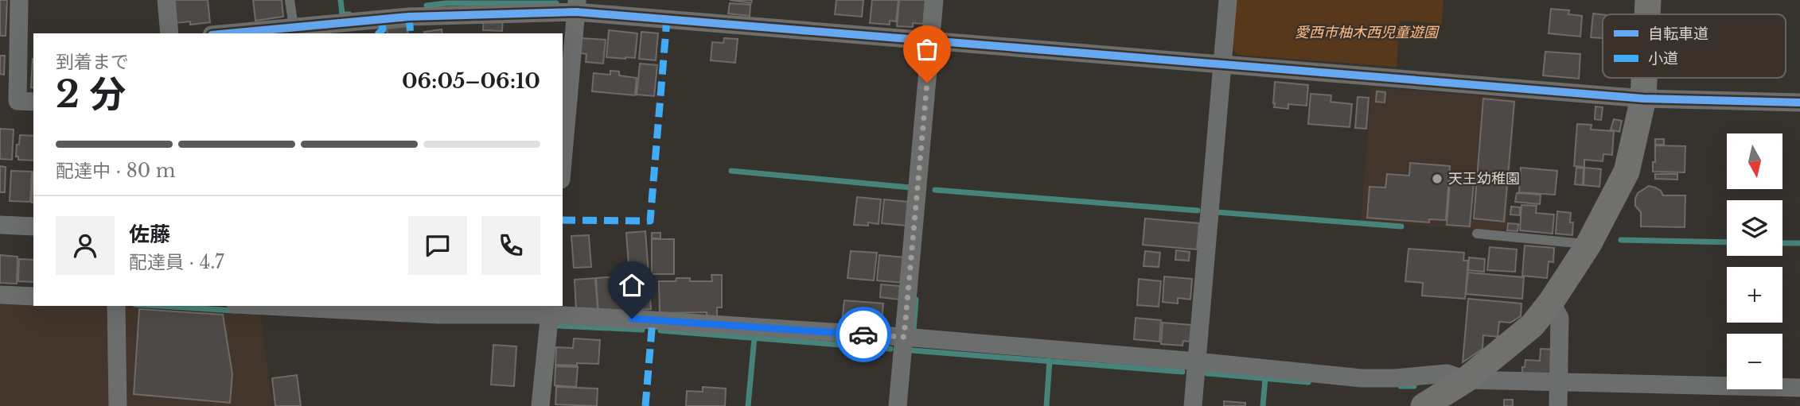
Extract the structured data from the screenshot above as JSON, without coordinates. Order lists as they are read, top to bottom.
{
  "parks": ["愛西市柚木西児童遊園"],
  "places": ["天王幼稚園"],
  "legend": ["自転車道", "小道"],
  "north": "bottom",
  "page": {
    "heading": ["2 分", "到着まで", "06:05–06:10"],
    "panel": ["佐藤", "配達員 · 4.7"],
    "bar": "配達中 · 80 m",
    "map_buttons": ["+", "−"]
  }
}
